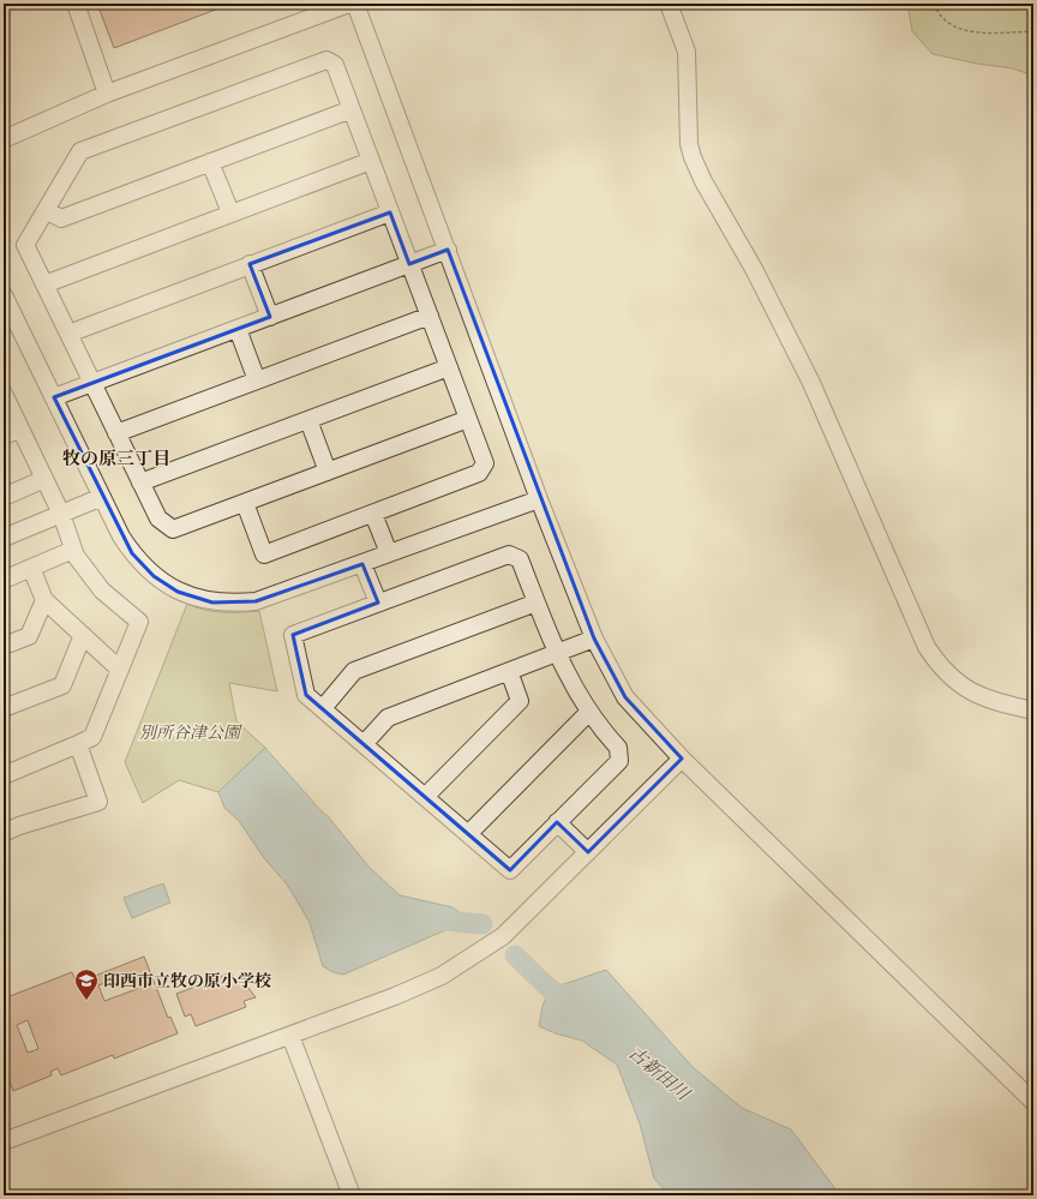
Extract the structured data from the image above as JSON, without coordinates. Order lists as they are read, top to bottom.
{
  "districts": ["牧の原三丁目"],
  "water": ["古新田川"],
  "parks": ["別所谷津公園"],
  "places": {
    "school or university": ["印西市立牧の原小学校"]
  }
}
